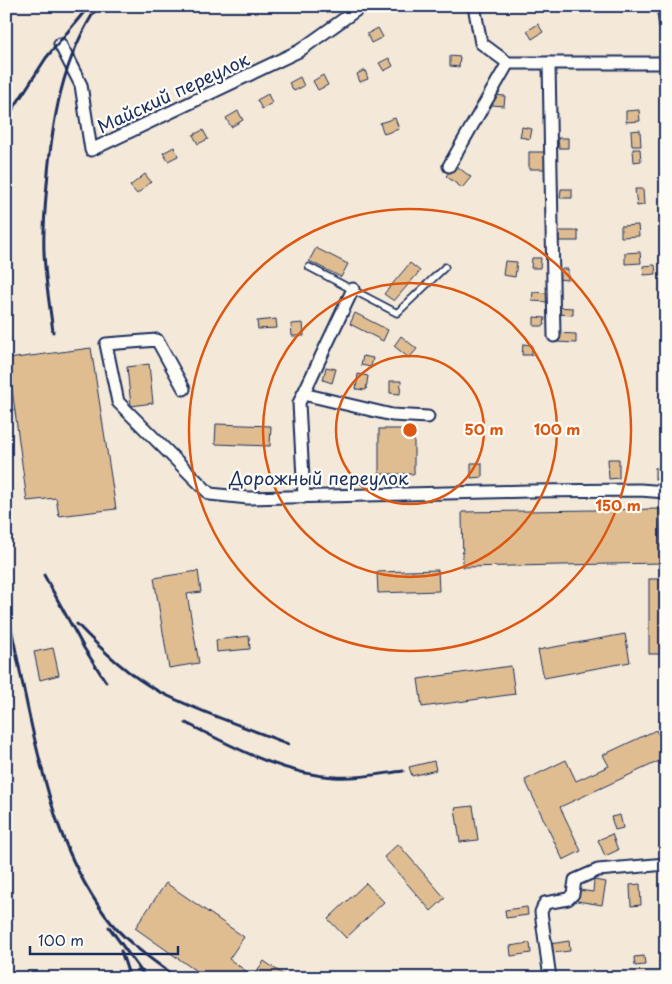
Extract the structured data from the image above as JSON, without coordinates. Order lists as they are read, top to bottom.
{
  "streets": {
    "street": ["Майский переулок", "Дорожный переулок"]
  },
  "scale_bar": "100 m",
  "rings": ["50 m", "100 m", "150 m"]
}
